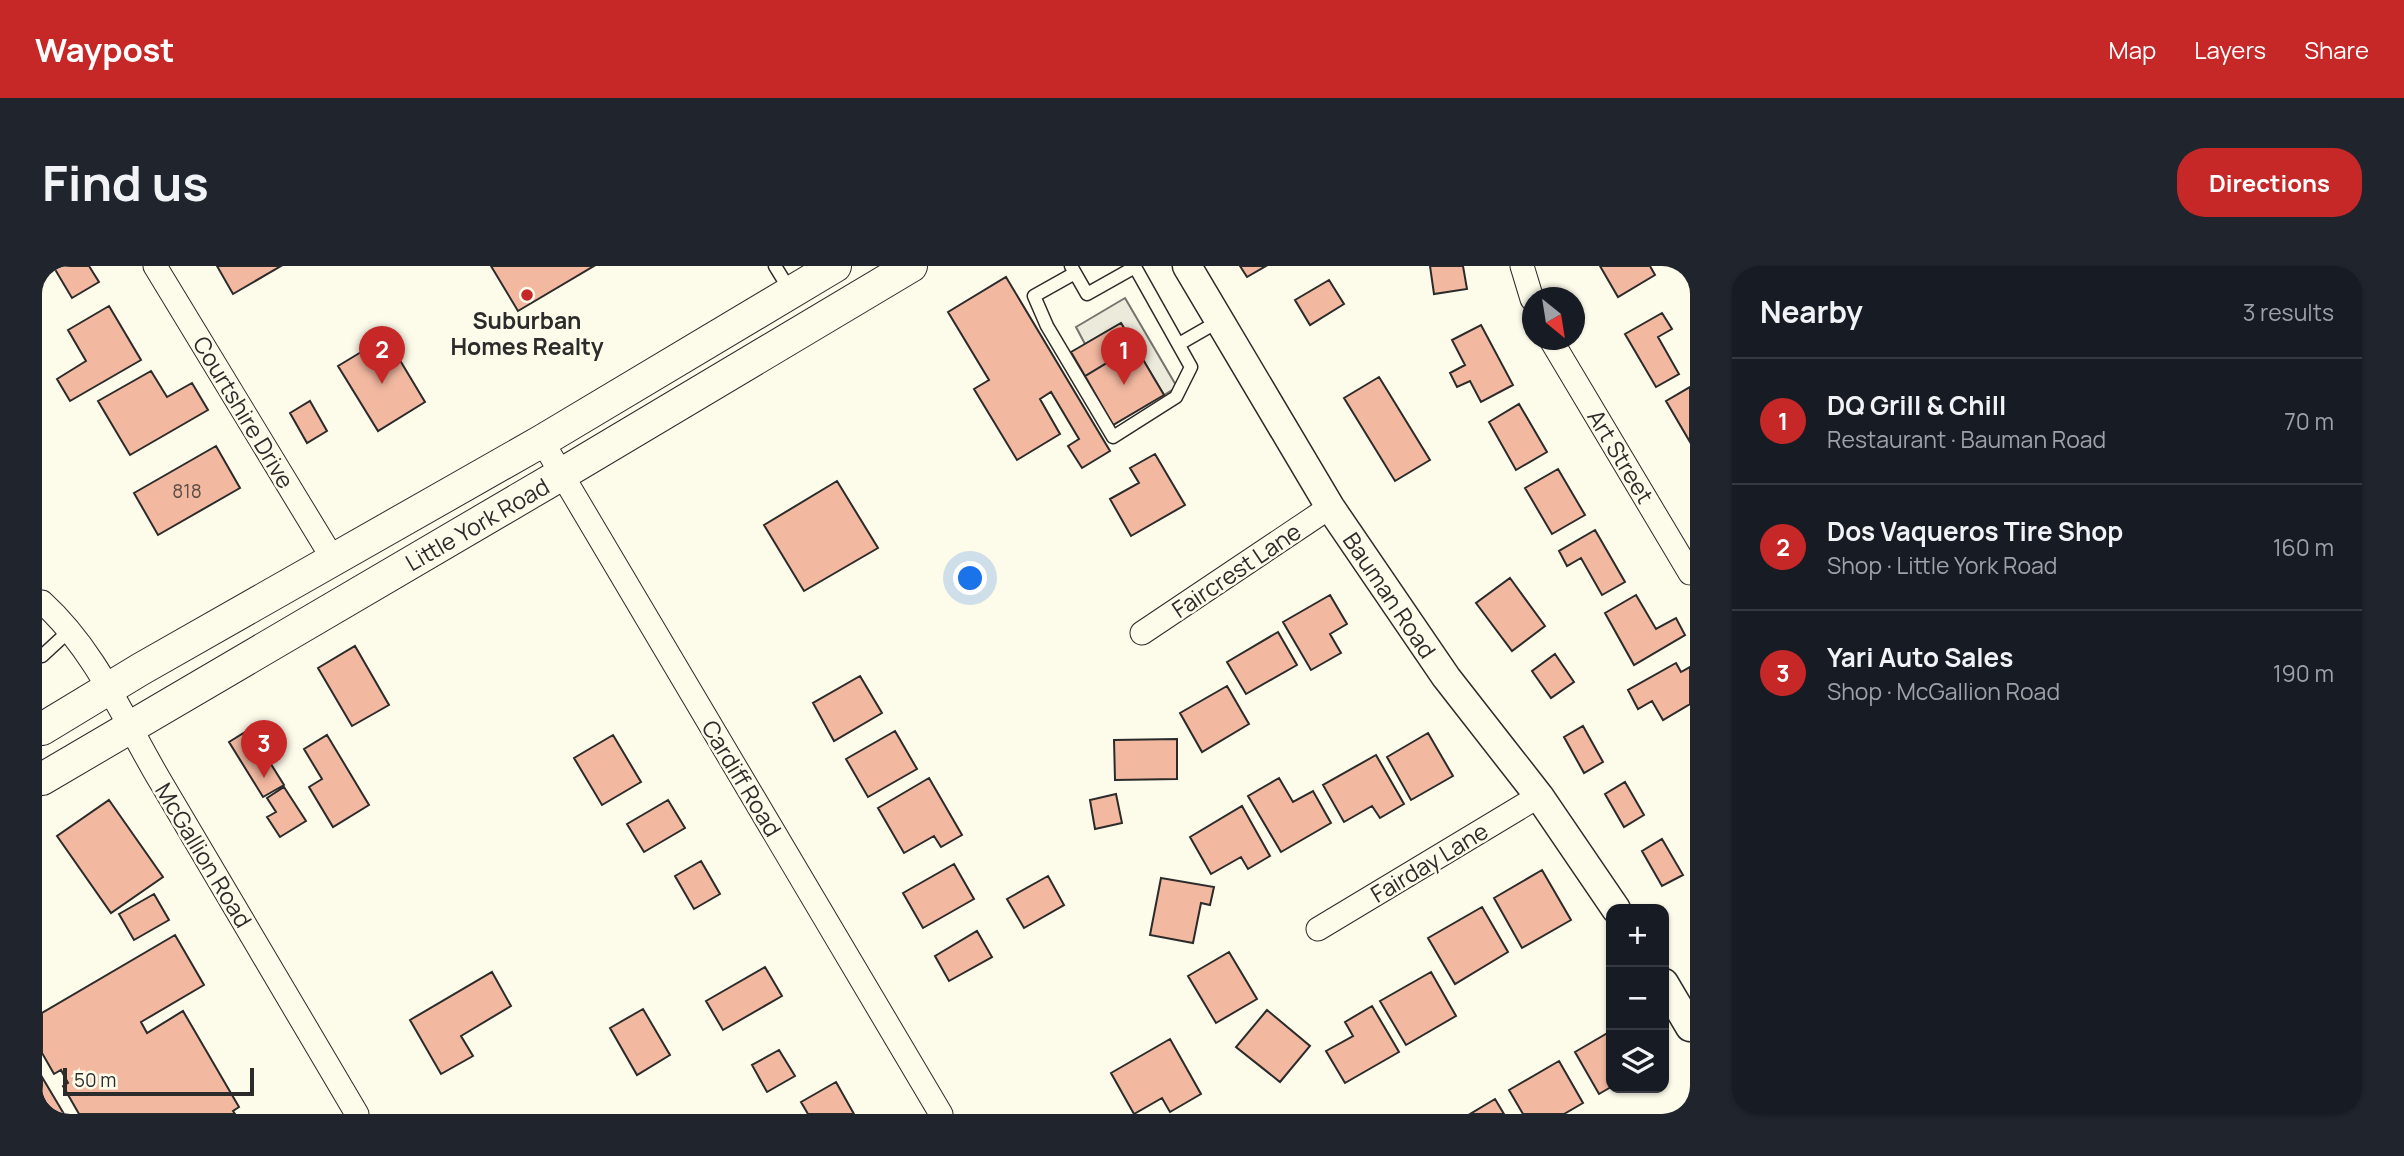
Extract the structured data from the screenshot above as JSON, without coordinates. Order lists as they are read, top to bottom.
{
  "streets": {
    "main road": ["Little York Road"],
    "street": [
      "Courtshire Drive",
      "Art Street",
      "Faircrest Lane",
      "Bauman Road",
      "Cardiff Road",
      "McGallion Road",
      "Fairday Lane"
    ]
  },
  "crossings": [
    ["Courtshire Drive", "Little York Road"],
    ["Little York Road", "Cardiff Road"],
    ["Little York Road", "McGallion Road"],
    ["Faircrest Lane", "Bauman Road"],
    ["Bauman Road", "Fairday Lane"]
  ],
  "places": ["Suburban Homes Realty"],
  "house_numbers": ["818"],
  "scale_bar": "50 m",
  "north": "bottom right",
  "page": {
    "header": "Waypost",
    "nav": ["Map", "Layers", "Share"],
    "buttons": "Directions",
    "title": "Find us",
    "heading": ["Nearby", "3 results"],
    "pins": ["2", "1", "3"],
    "list": [
      {
        "mark": "1",
        "name": "DQ Grill & Chill",
        "note": "Restaurant · Bauman Road",
        "value": "70 m"
      },
      {
        "mark": "2",
        "name": "Dos Vaqueros Tire Shop",
        "note": "Shop · Little York Road",
        "value": "160 m"
      },
      {
        "mark": "3",
        "name": "Yari Auto Sales",
        "note": "Shop · McGallion Road",
        "value": "190 m"
      }
    ],
    "map_buttons": ["+", "−"],
    "scale": "50 m"
  }
}
